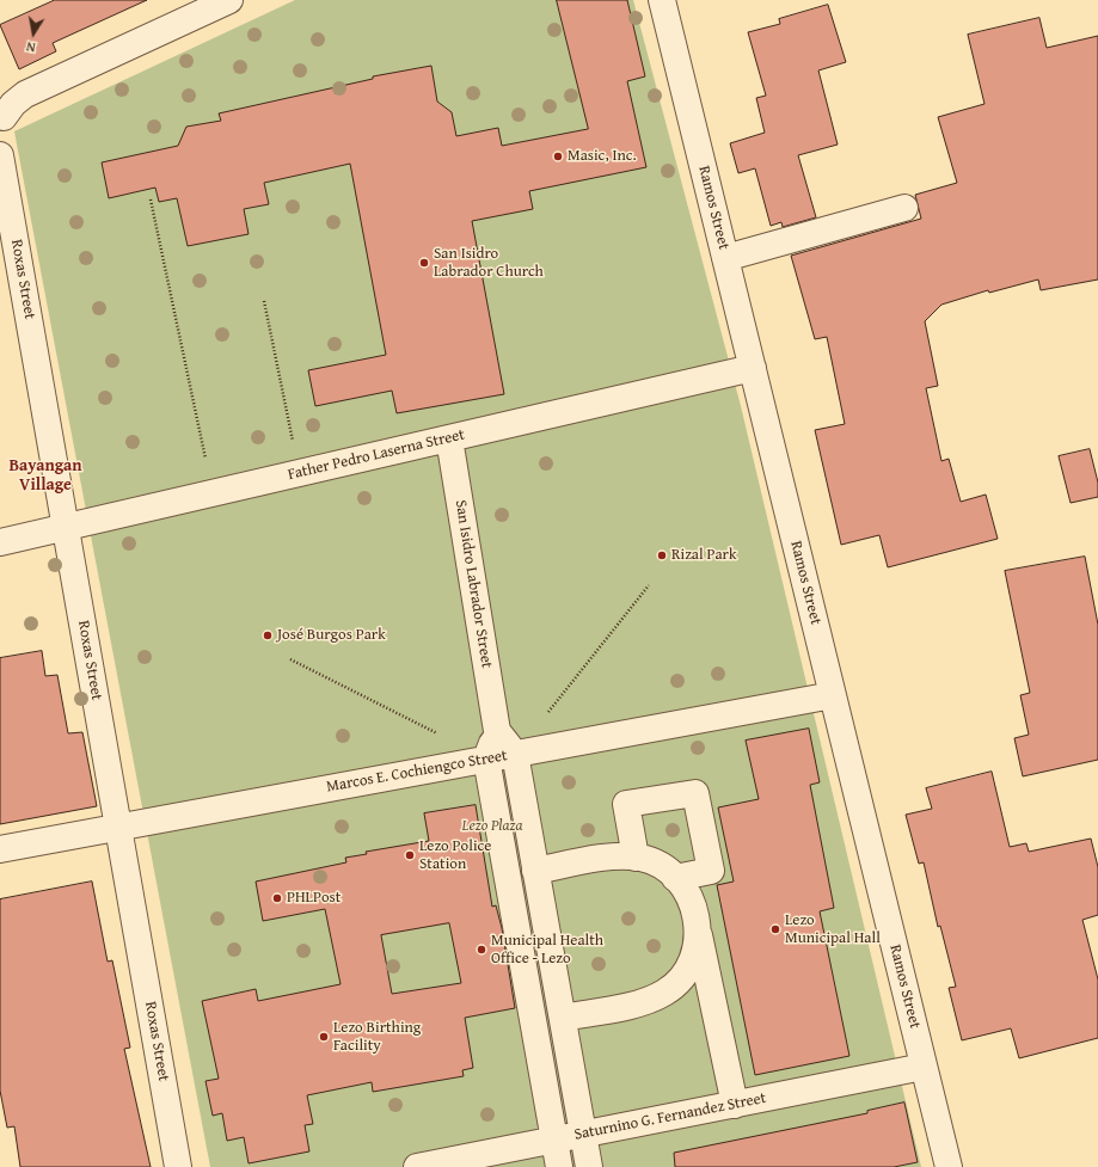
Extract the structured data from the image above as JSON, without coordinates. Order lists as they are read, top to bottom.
{
  "streets": {
    "street": [
      "Ramos Street",
      "Roxas Street",
      "Father Pedro Laserna Street",
      "San Isidro Labrador Street",
      "Marcos E. Cochiengco Street",
      "Saturnino G. Fernandez Street"
    ]
  },
  "crossings": [
    ["Ramos Street", "Father Pedro Laserna Street"],
    ["Ramos Street", "Marcos E. Cochiengco Street"],
    ["Ramos Street", "Saturnino G. Fernandez Street"],
    ["Roxas Street", "Father Pedro Laserna Street"],
    ["Roxas Street", "Marcos E. Cochiengco Street"],
    ["Father Pedro Laserna Street", "San Isidro Labrador Street"],
    ["San Isidro Labrador Street", "Marcos E. Cochiengco Street"],
    ["San Isidro Labrador Street", "Saturnino G. Fernandez Street"]
  ],
  "districts": ["Bayangan Village"],
  "parks": ["Lezo Plaza"],
  "places": [
    "Masic, Inc.",
    "San Isidro Labrador Church",
    "Rizal Park",
    "José Burgos Park",
    "Lezo Police Station",
    "PHLPost",
    "Lezo Municipal Hall",
    "Municipal Health Office - Lezo",
    "Lezo Birthing Facility"
  ],
  "north": "bottom"
}
